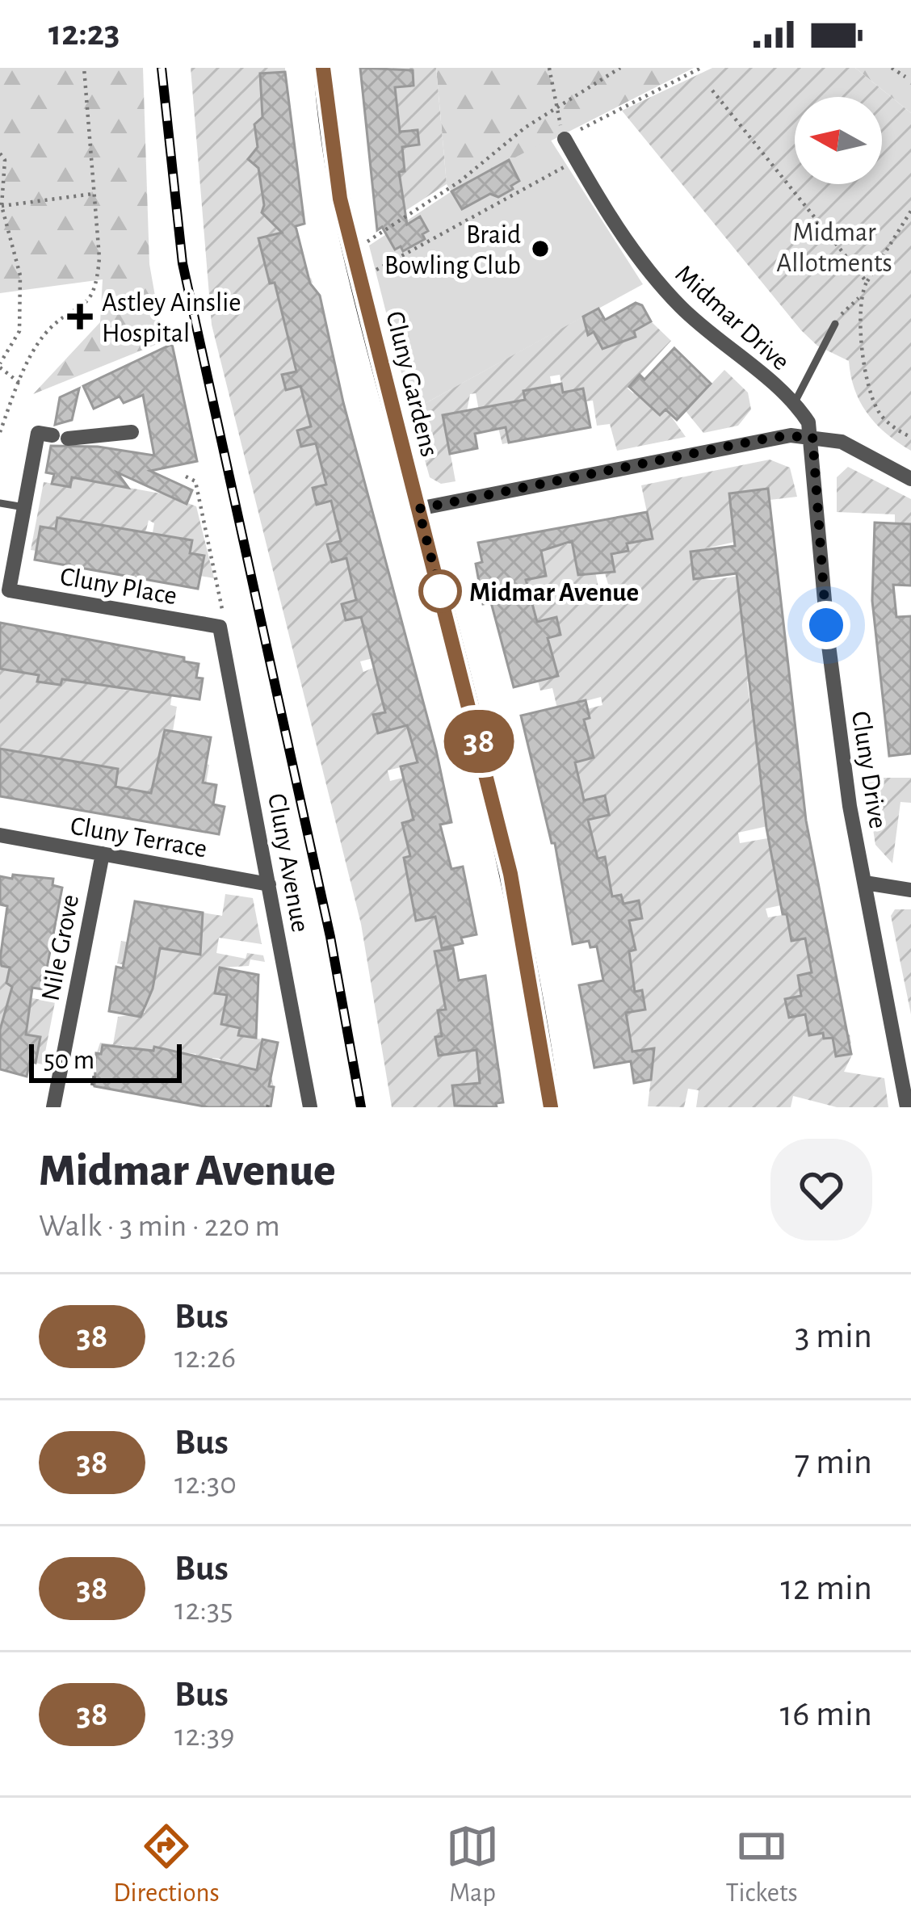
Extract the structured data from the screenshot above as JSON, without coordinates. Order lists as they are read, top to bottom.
{
  "streets": {
    "street": [
      "Midmar Drive",
      "Cluny Gardens",
      "Cluny Place",
      "Cluny Drive",
      "Cluny Terrace",
      "Cluny Avenue",
      "Nile Grove"
    ]
  },
  "crossings": [
    ["Midmar Drive", "Cluny Drive"],
    ["Cluny Place", "Cluny Avenue"],
    ["Cluny Terrace", "Cluny Avenue"],
    ["Cluny Terrace", "Nile Grove"]
  ],
  "parks": ["Midmar Allotments"],
  "places": {
    "other": ["Braid Bowling Club", "Midmar Avenue"],
    "health": ["Astley Ainslie Hospital"]
  },
  "lines": ["bus line 38"],
  "scale_bar": "50 m",
  "north": "left",
  "page": {
    "status": "12:23",
    "on_map": "38",
    "scale": "50 m",
    "heading": ["Midmar Avenue", "Walk · 3 min · 220 m"],
    "list": [
      {
        "mark": "38",
        "name": "Bus",
        "note": "12:26",
        "value": "3 min"
      },
      {
        "mark": "38",
        "name": "Bus",
        "note": "12:30",
        "value": "7 min"
      },
      {
        "mark": "38",
        "name": "Bus",
        "note": "12:35",
        "value": "12 min"
      },
      {
        "mark": "38",
        "name": "Bus",
        "note": "12:39",
        "value": "16 min"
      }
    ],
    "tabs": ["Directions", "Map", "Tickets"]
  }
}
